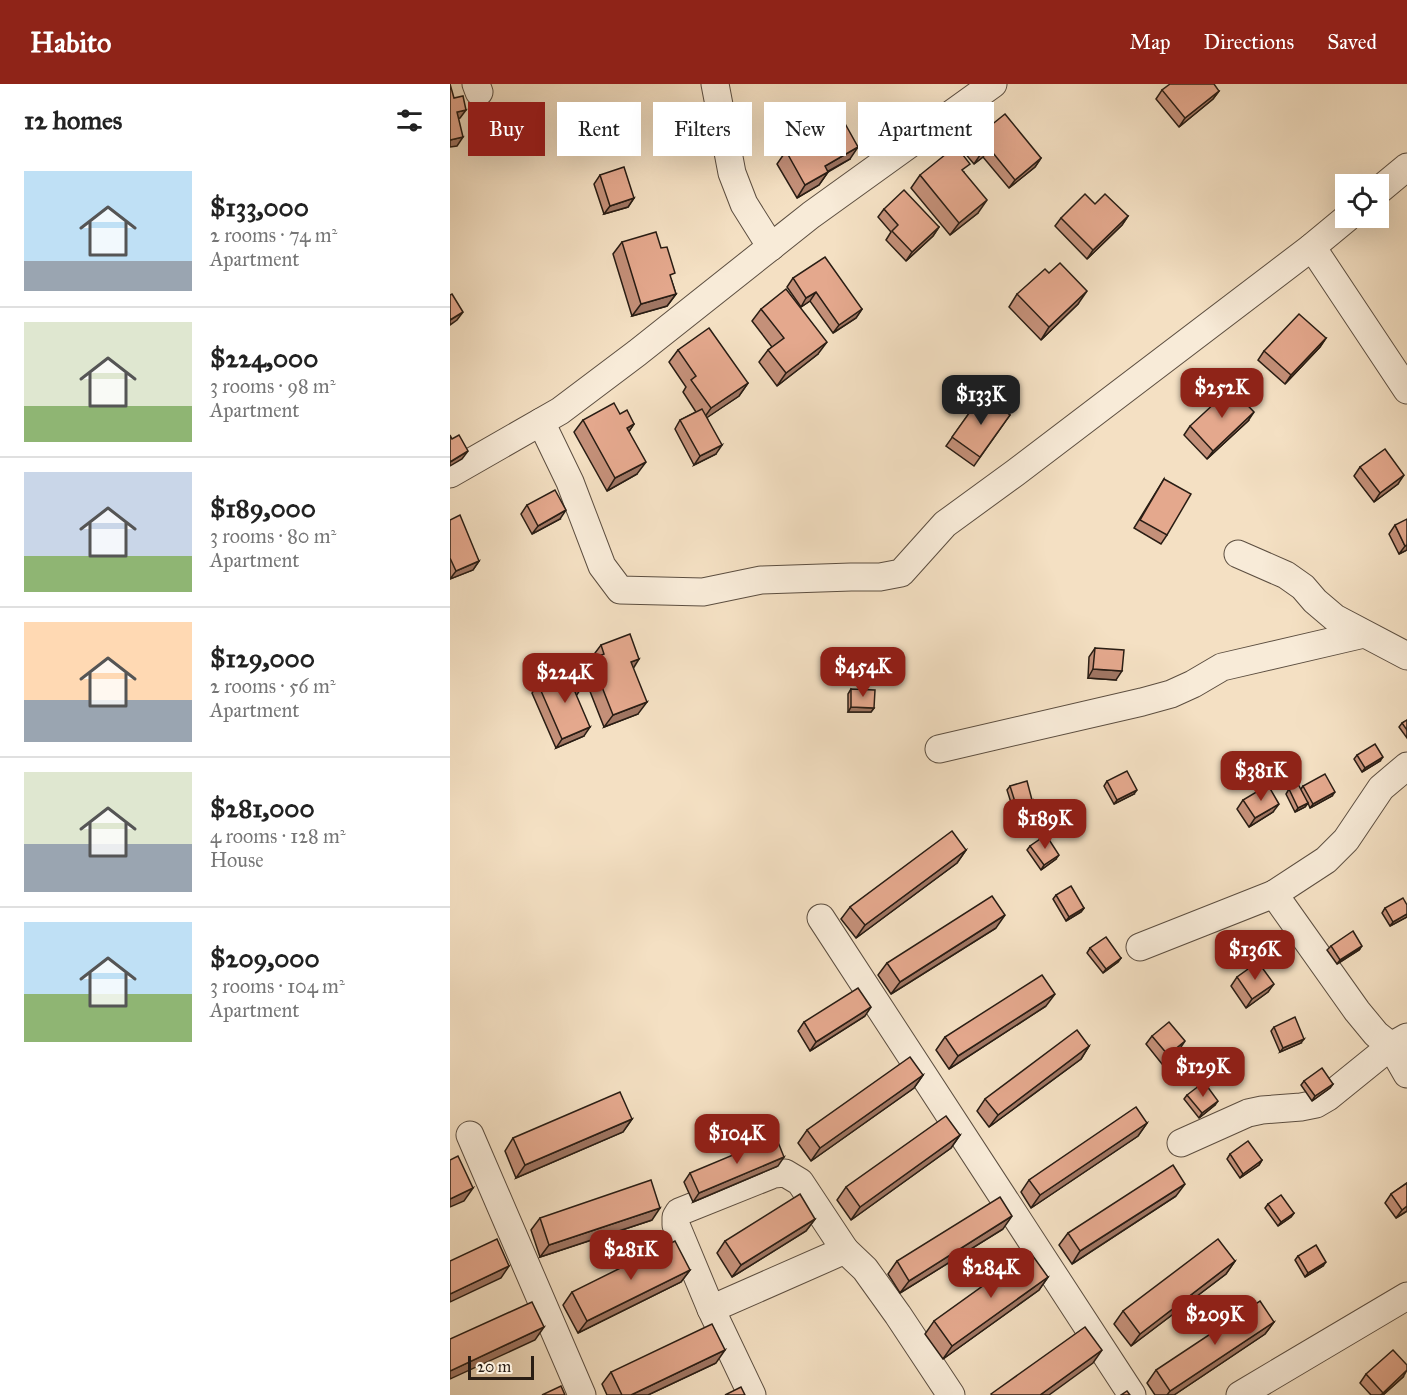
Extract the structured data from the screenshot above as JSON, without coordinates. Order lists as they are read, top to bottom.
{
  "scale_bar": "20 m",
  "page": {
    "header": "Habito",
    "nav": ["Map", "Directions", "Saved"],
    "heading": "12 homes",
    "chip": [
      "Buy",
      "Rent",
      "Filters",
      "New",
      "Apartment"
    ],
    "list": [
      {
        "name": "$133,000",
        "note": "2 rooms · 74 m² · Apartment"
      },
      {
        "name": "$224,000",
        "note": "3 rooms · 98 m² · Apartment"
      },
      {
        "name": "$189,000",
        "note": "3 rooms · 80 m² · Apartment"
      },
      {
        "name": "$129,000",
        "note": "2 rooms · 56 m² · Apartment"
      },
      {
        "name": "$281,000",
        "note": "4 rooms · 128 m² · House"
      },
      {
        "name": "$209,000",
        "note": "3 rooms · 104 m² · Apartment"
      }
    ],
    "price": [
      "$252K",
      "$133K",
      "$454K",
      "$224K",
      "$381K",
      "$189K",
      "$136K",
      "$129K",
      "$104K",
      "$281K",
      "$284K",
      "$209K"
    ],
    "scale": "20 m"
  }
}
